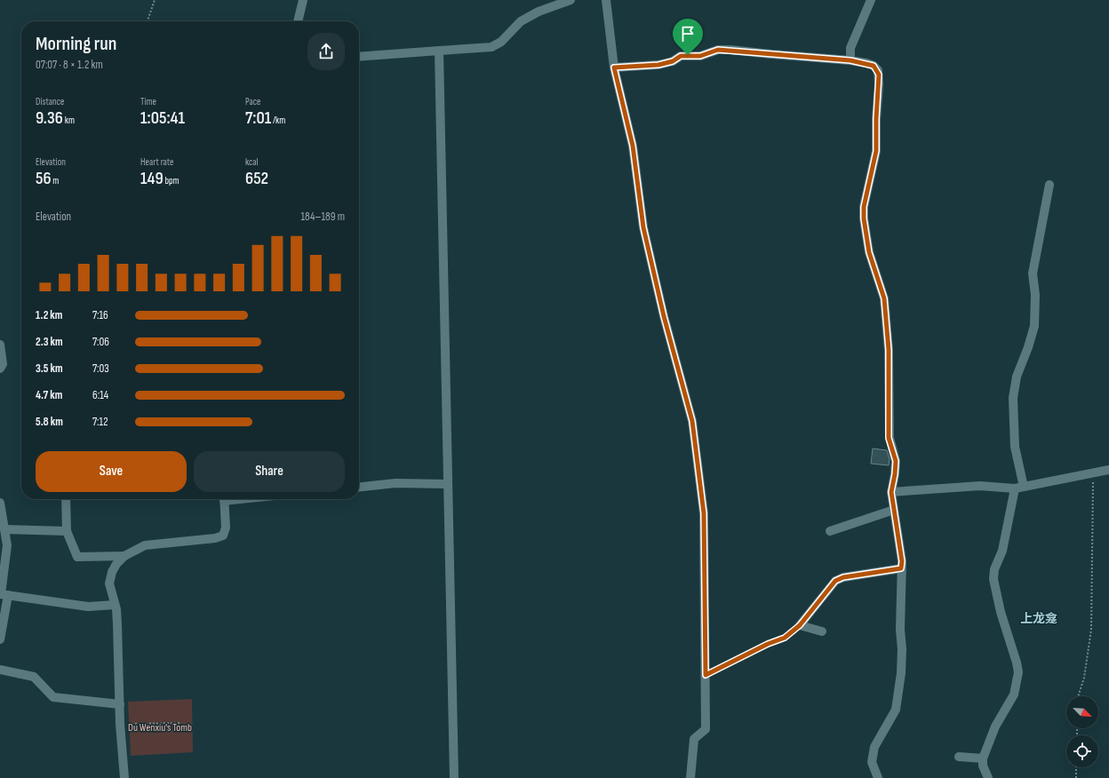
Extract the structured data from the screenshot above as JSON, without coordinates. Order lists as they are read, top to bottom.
{
  "districts": ["上龙龛"],
  "parks": ["Du Wenxiu's Tomb"],
  "north": "bottom right",
  "page": {
    "heading": ["Morning run", "07:07 · 8 × 1.2 km"],
    "stats": [
      ["Distance", "9.36 km"],
      ["Time", "1:05:41"],
      ["Pace", "7:01 /km"],
      ["Elevation", "56 m"],
      ["Heart rate", "149 bpm"],
      ["kcal", "652"]
    ],
    "chart": ["Elevation", "184–189 m"],
    "list": [
      {
        "name": "1.2 km",
        "note": "7:16"
      },
      {
        "name": "2.3 km",
        "note": "7:06"
      },
      {
        "name": "3.5 km",
        "note": "7:03"
      },
      {
        "name": "4.7 km",
        "note": "6:14"
      },
      {
        "name": "5.8 km",
        "note": "7:12"
      }
    ],
    "buttons": ["Save", "Share"]
  }
}
